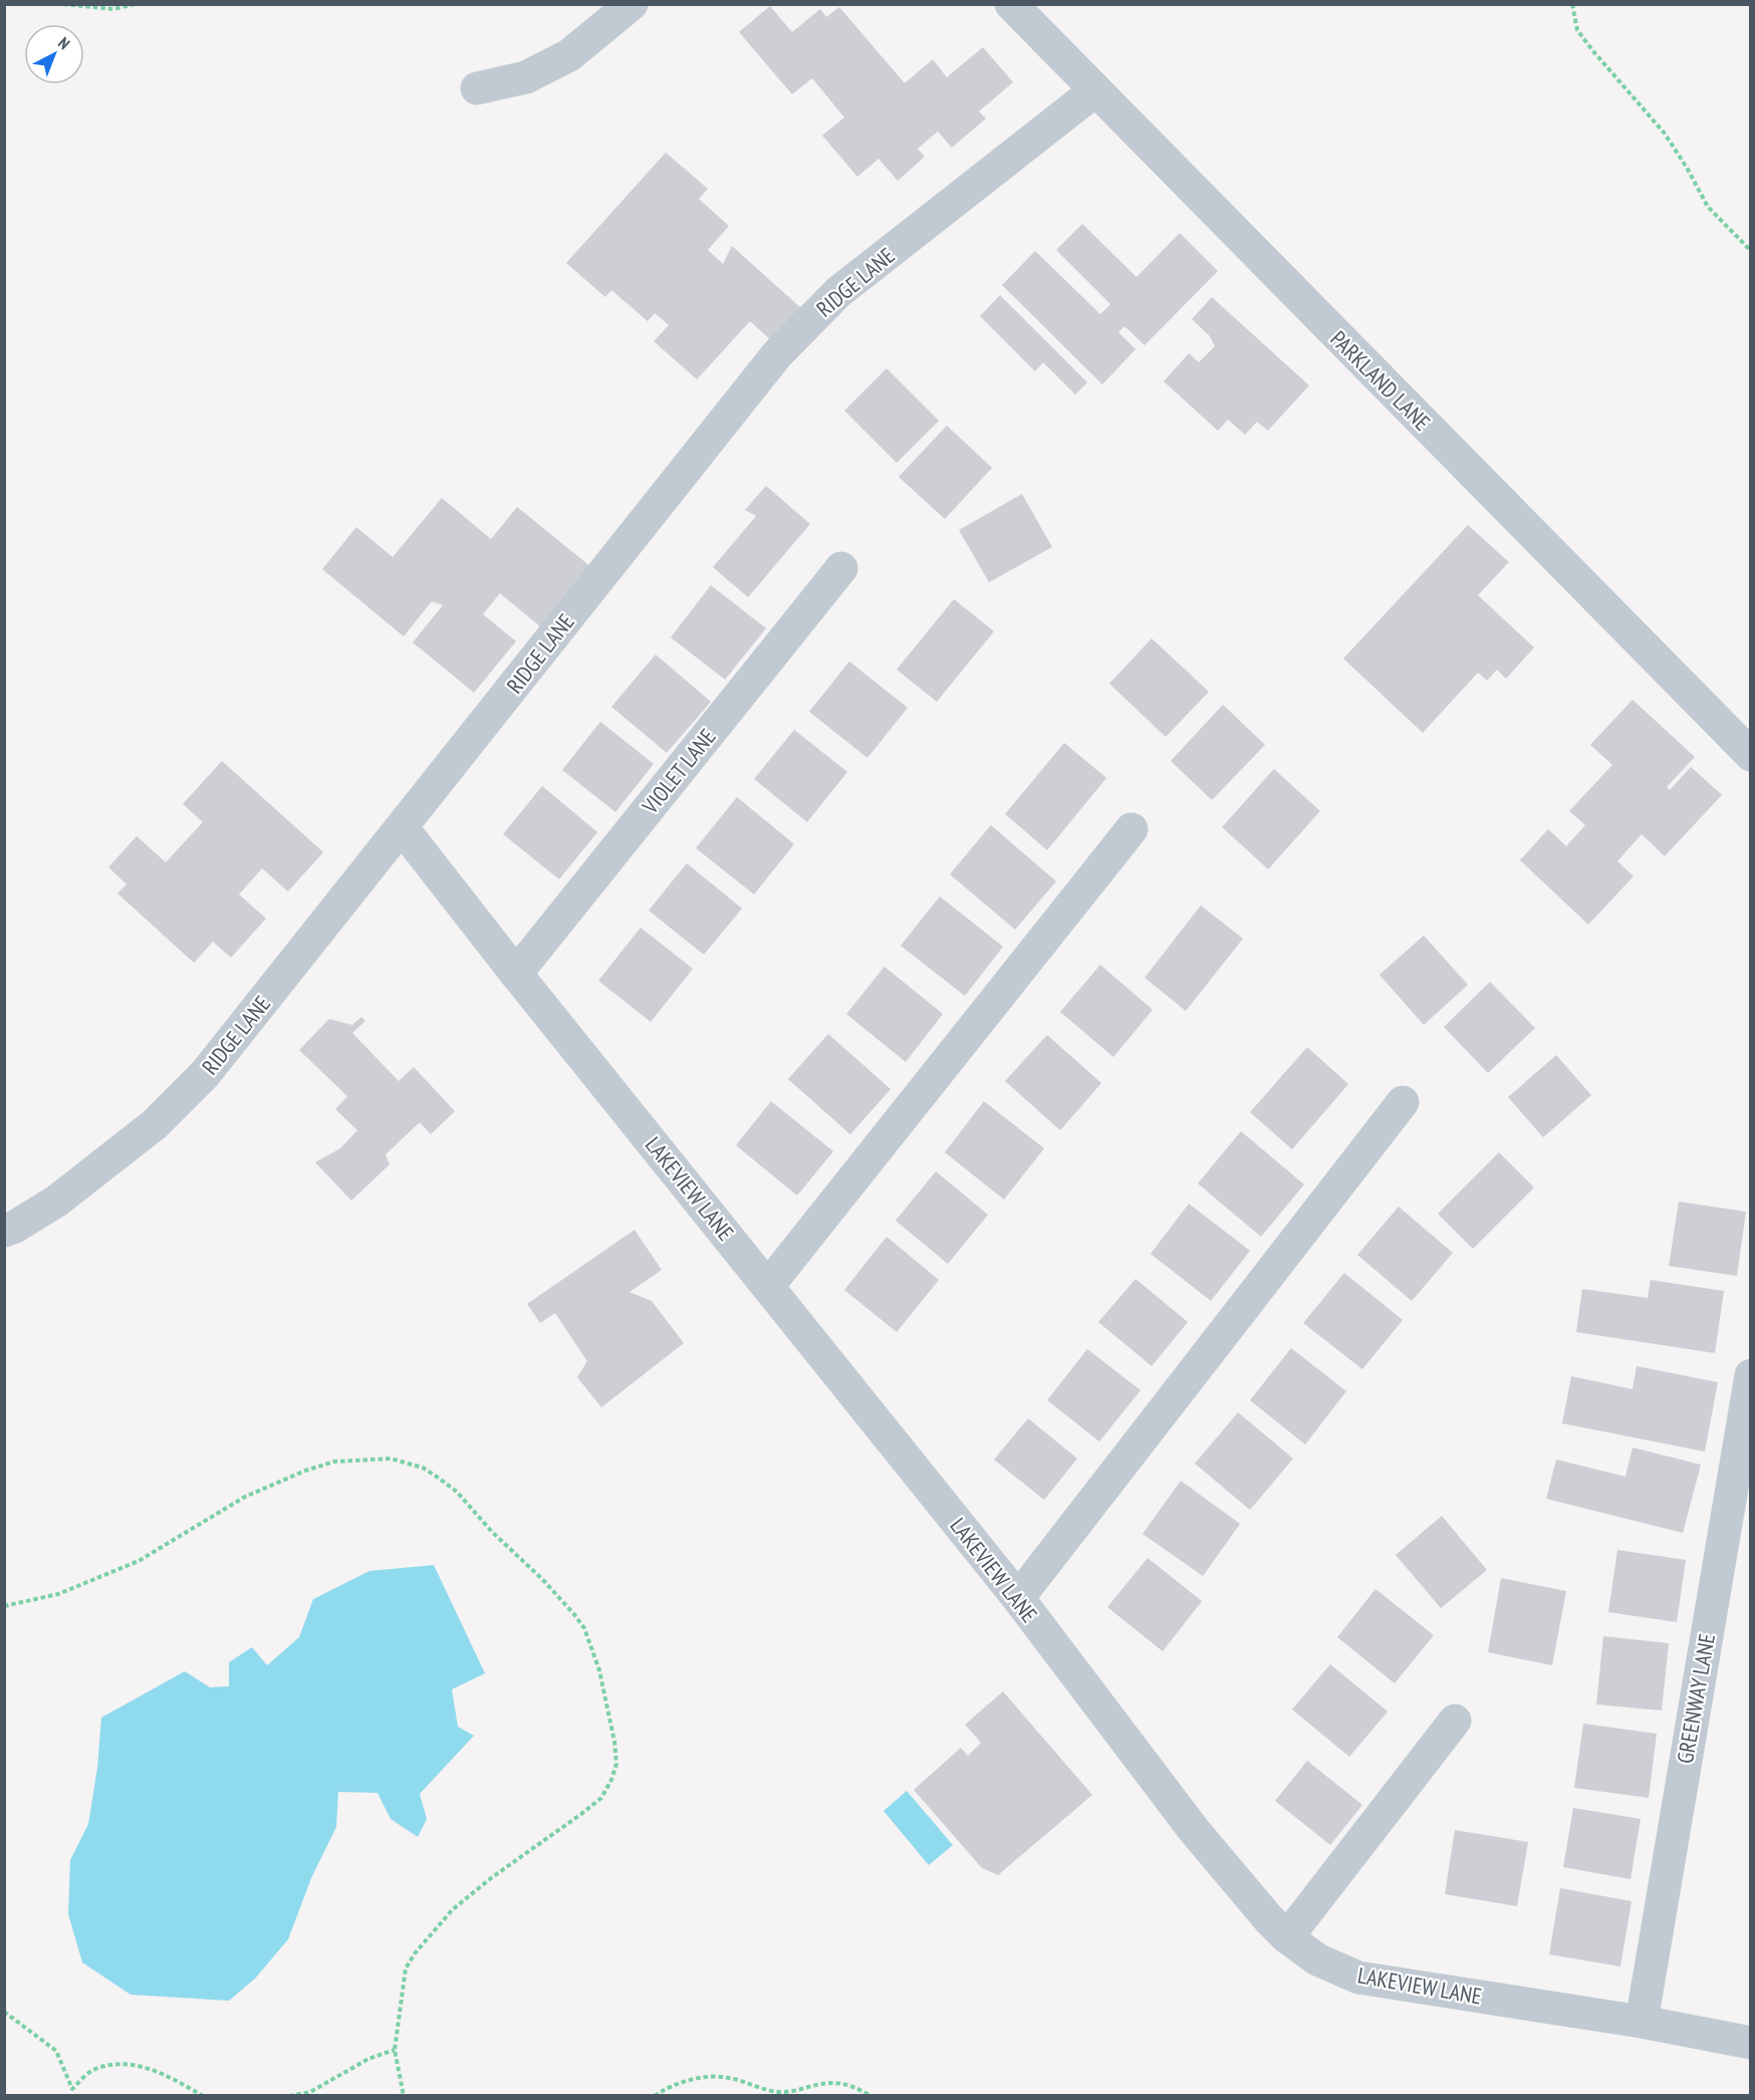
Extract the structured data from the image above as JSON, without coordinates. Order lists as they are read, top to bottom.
{
  "streets": {
    "street": [
      "RIDGE LANE",
      "PARKLAND LANE",
      "VIOLET LANE",
      "LAKEVIEW LANE",
      "GREENWAY LANE"
    ]
  },
  "crossings": [
    ["RIDGE LANE", "PARKLAND LANE"],
    ["RIDGE LANE", "LAKEVIEW LANE"],
    ["VIOLET LANE", "LAKEVIEW LANE"],
    ["LAKEVIEW LANE", "GREENWAY LANE"]
  ],
  "north": "top right"
}
